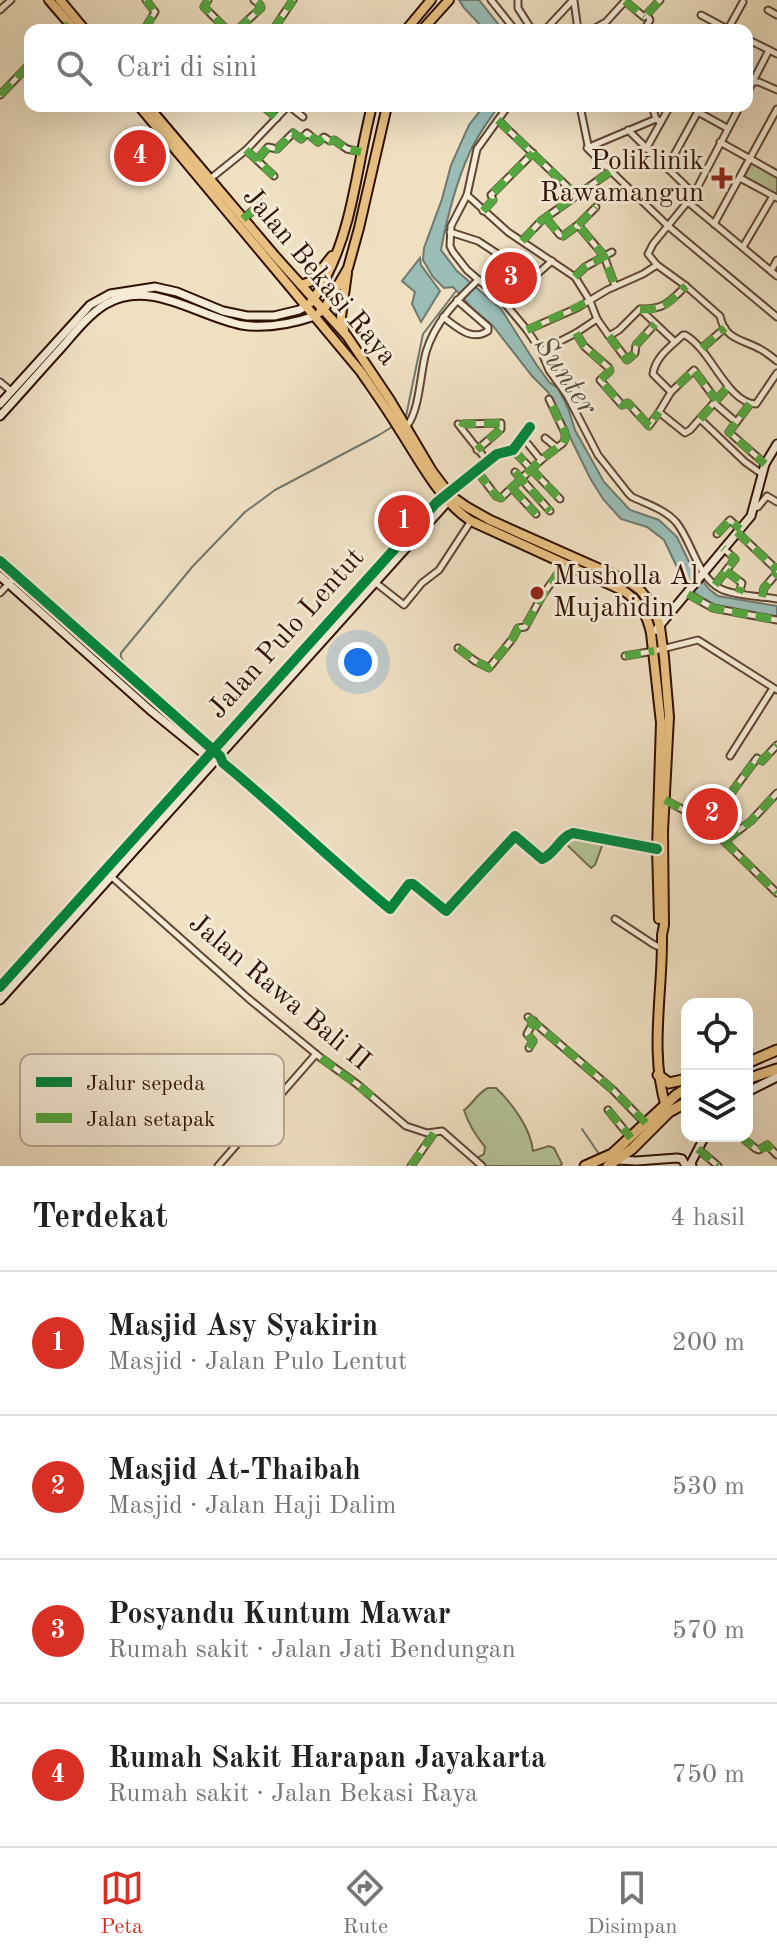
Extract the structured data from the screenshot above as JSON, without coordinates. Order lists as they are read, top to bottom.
{
  "streets": {
    "main road": ["Jalan Bekasi Raya"],
    "street": ["Jalan Pulo Lentut", "Jalan Rawa Bali II"]
  },
  "crossings": [
    ["Jalan Bekasi Raya", "Jalan Pulo Lentut"],
    ["Jalan Pulo Lentut", "Jalan Rawa Bali II"]
  ],
  "water": ["Sunter"],
  "places": {
    "health": ["Poliklinik Rawamangun"],
    "other": ["Musholla Al Mujahidin"]
  },
  "legend": ["Jalur sepeda", "Jalan setapak"],
  "page": {
    "search": "Cari di sini",
    "pins": [
      "4",
      "3",
      "1",
      "2"
    ],
    "heading": ["Terdekat", "4 hasil"],
    "list": [
      {
        "mark": "1",
        "name": "Masjid Asy Syakirin",
        "note": "Masjid · Jalan Pulo Lentut",
        "value": "200 m"
      },
      {
        "mark": "2",
        "name": "Masjid At-Thaibah",
        "note": "Masjid · Jalan Haji Dalim",
        "value": "530 m"
      },
      {
        "mark": "3",
        "name": "Posyandu Kuntum Mawar",
        "note": "Rumah sakit · Jalan Jati Bendungan",
        "value": "570 m"
      },
      {
        "mark": "4",
        "name": "Rumah Sakit Harapan Jayakarta",
        "note": "Rumah sakit · Jalan Bekasi Raya",
        "value": "750 m"
      }
    ],
    "nav": ["Peta", "Rute", "Disimpan"]
  }
}
